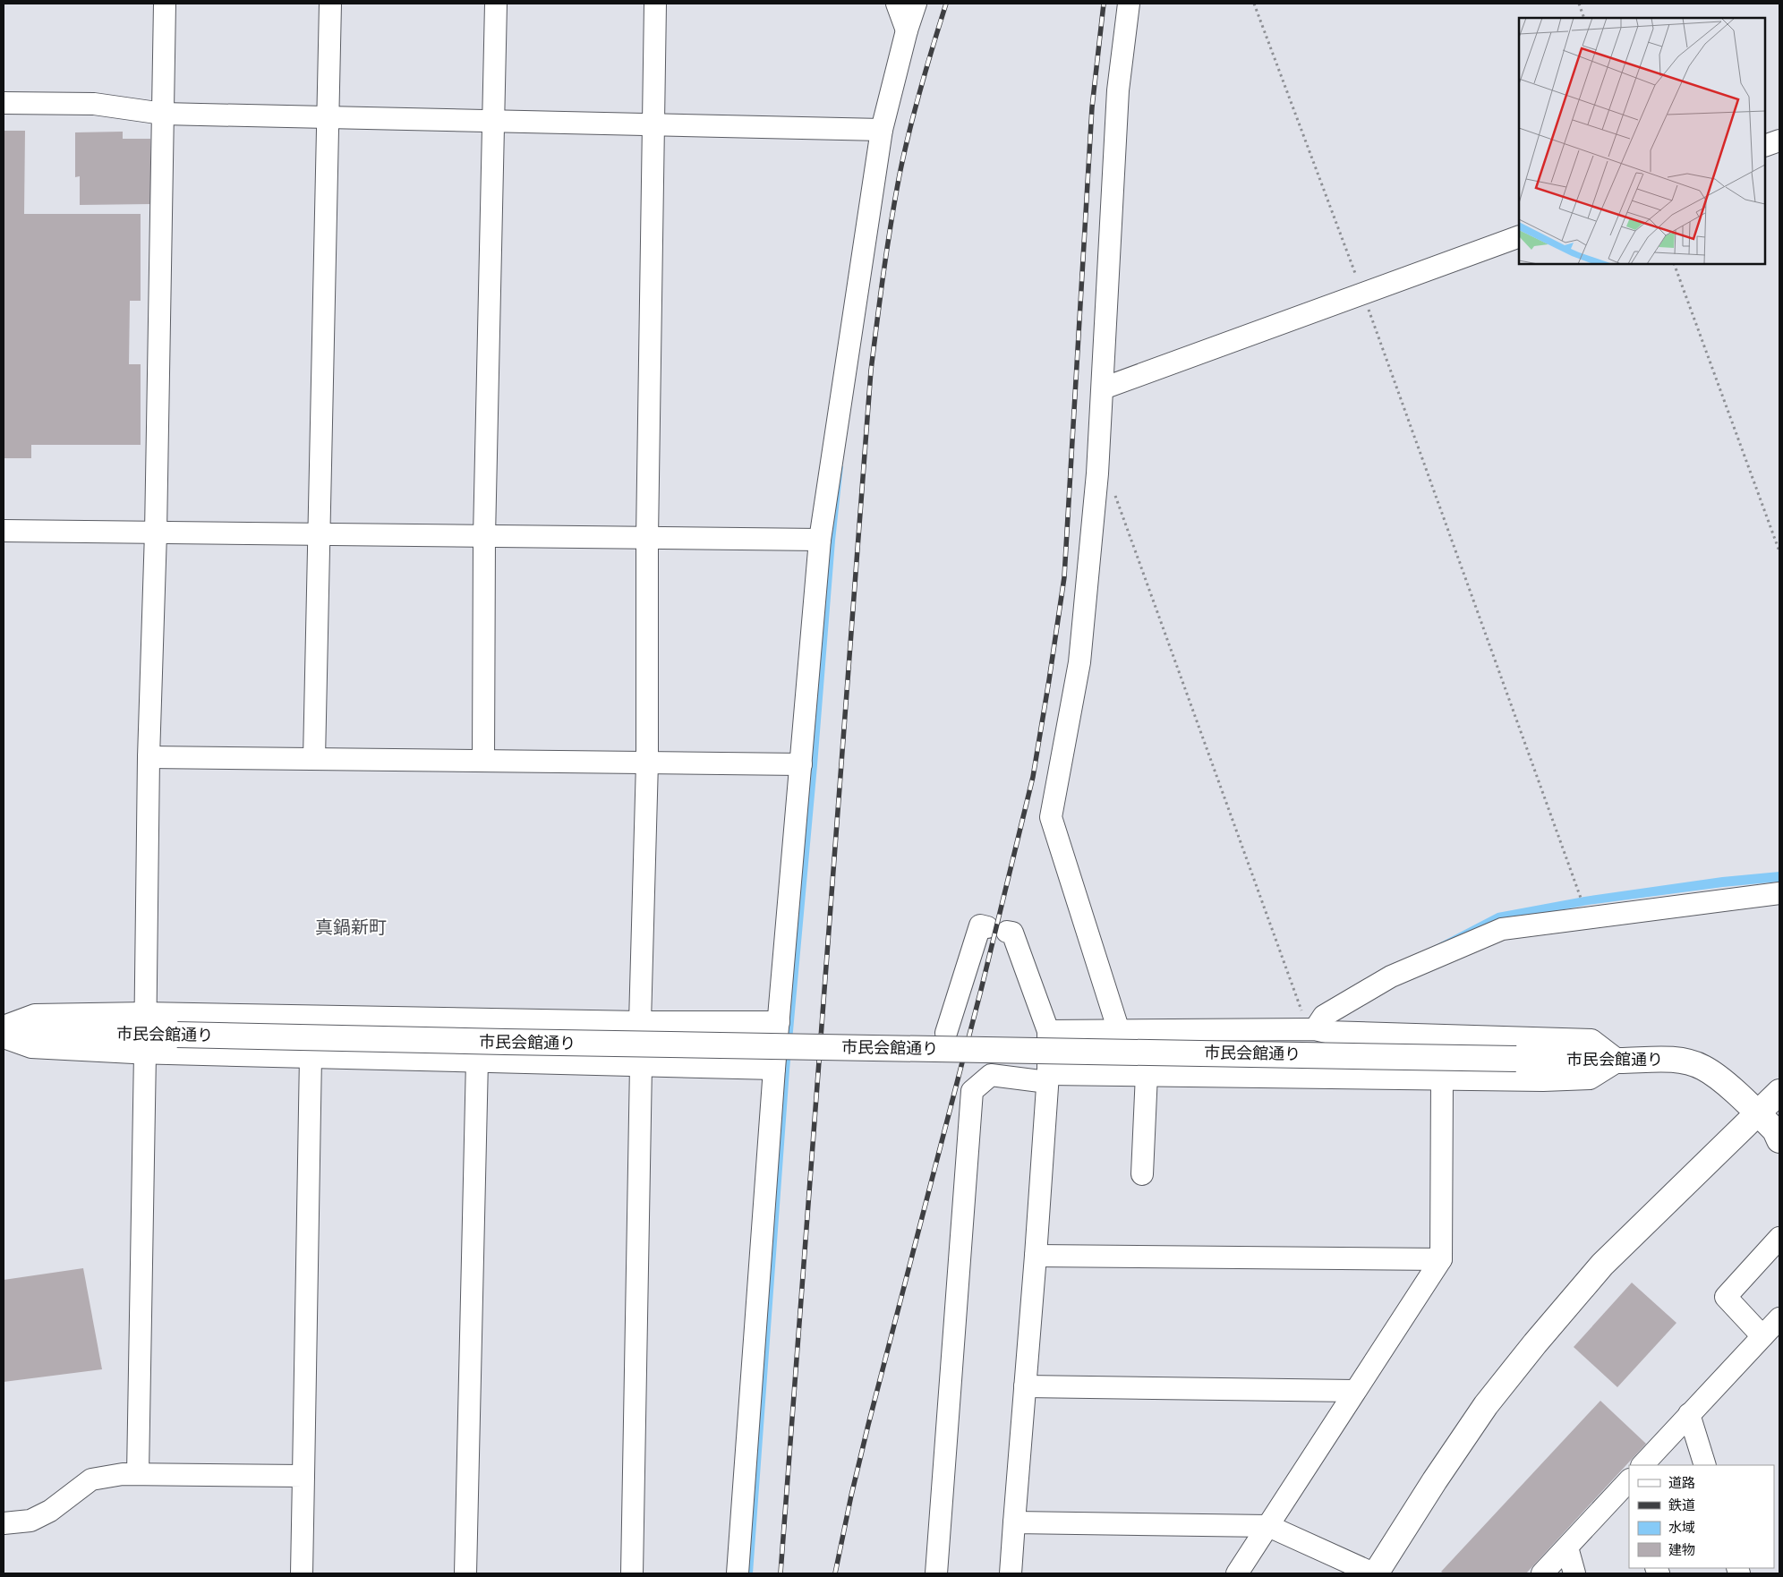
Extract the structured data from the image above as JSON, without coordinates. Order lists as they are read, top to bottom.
{
  "streets": {
    "street": ["市民会館通り"]
  },
  "districts": ["真鍋新町"],
  "legend": [
    "道路",
    "鉄道",
    "水域",
    "建物"
  ]
}
